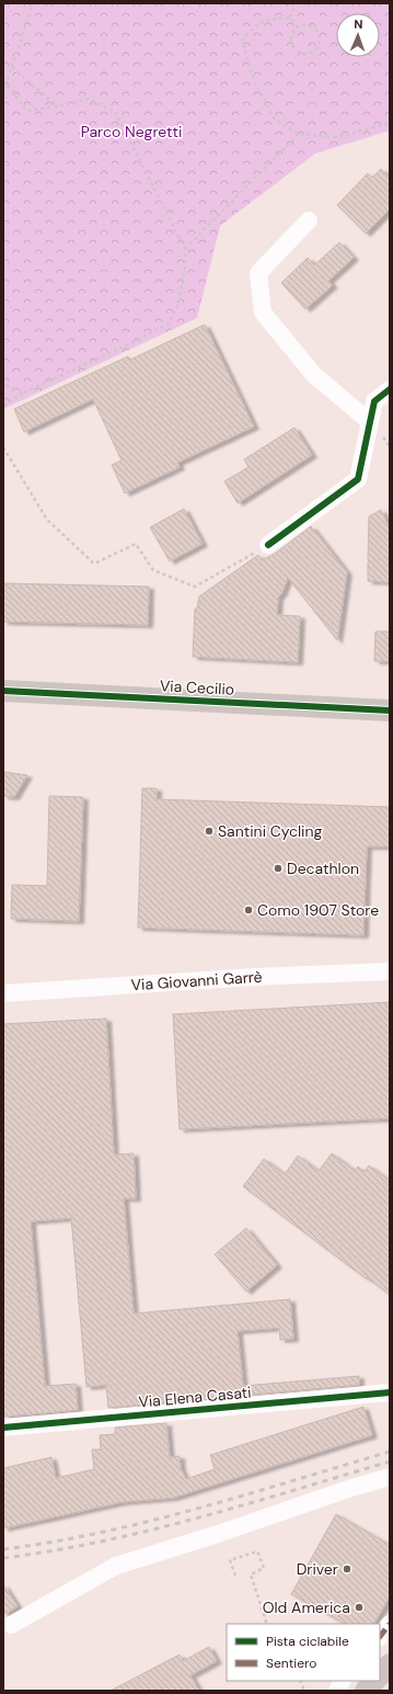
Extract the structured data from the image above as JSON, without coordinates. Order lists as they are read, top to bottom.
{
  "streets": {
    "main road": ["Via Cecilio"],
    "street": ["Via Giovanni Garrè", "Via Elena Casati"]
  },
  "parks": ["Parco Negretti"],
  "places": [
    "Santini Cycling",
    "Decathlon",
    "Como 1907 Store",
    "Driver",
    "Old America"
  ],
  "legend": ["Pista ciclabile", "Sentiero"],
  "north": "top"
}
